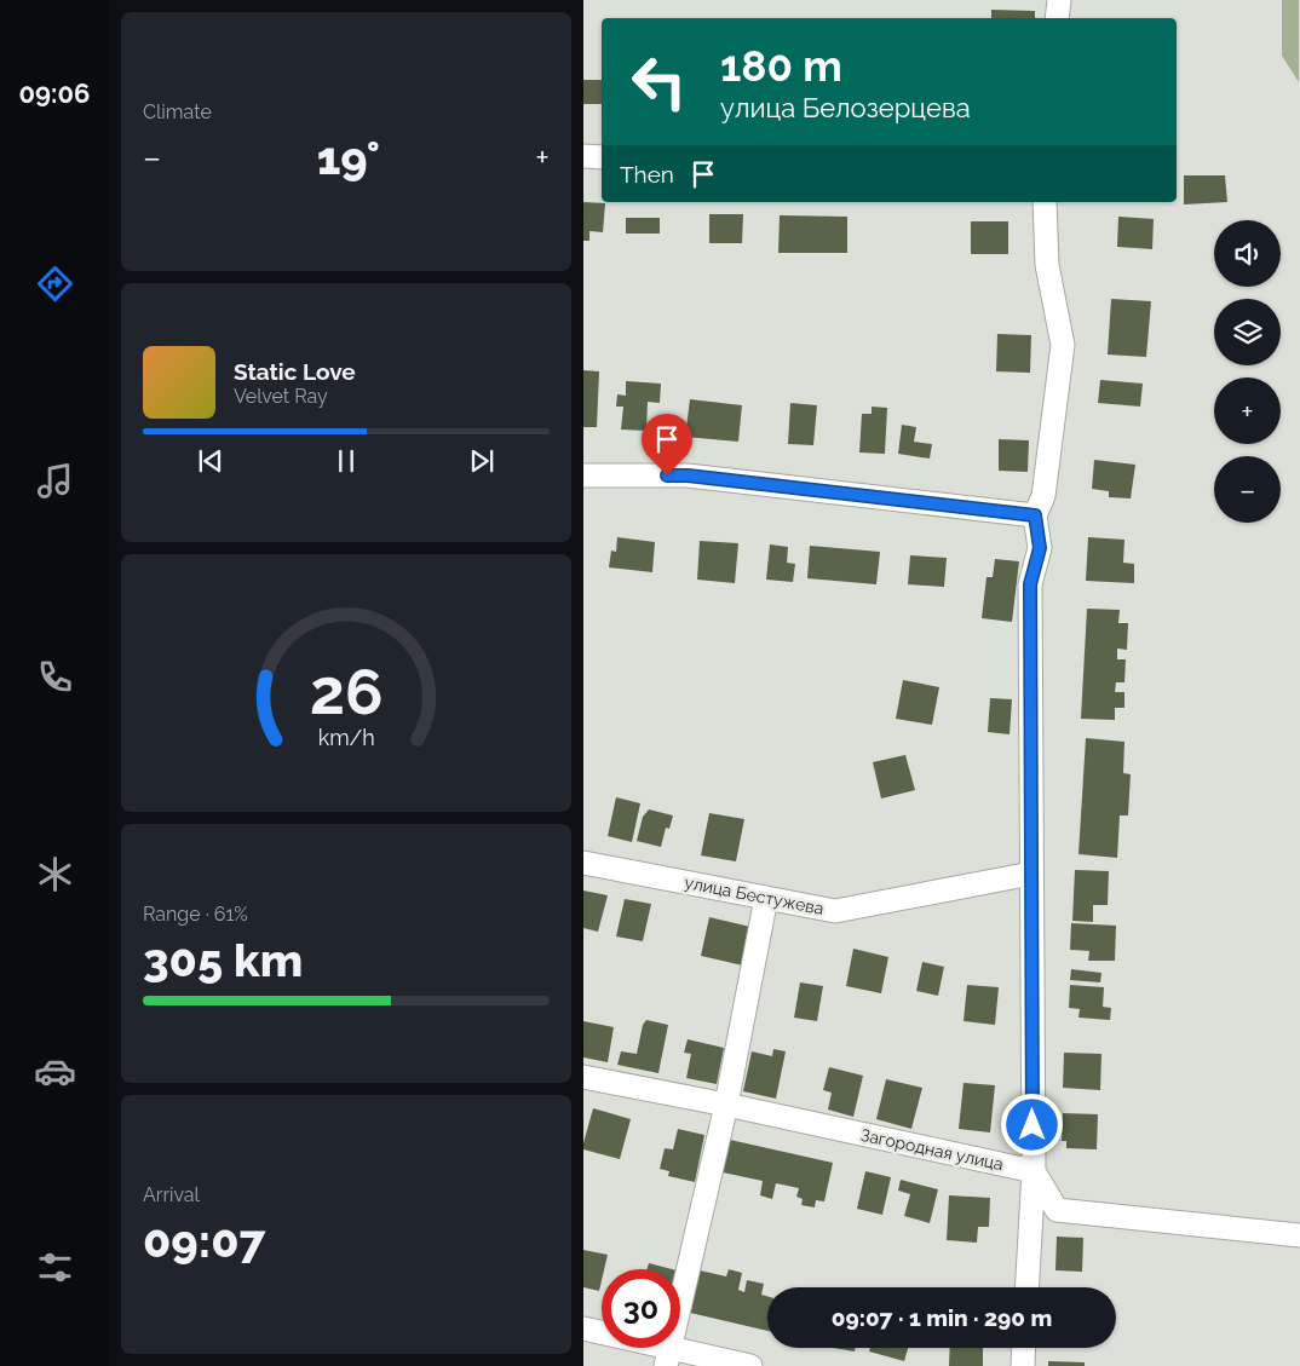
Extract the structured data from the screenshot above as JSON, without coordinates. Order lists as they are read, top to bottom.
{
  "streets": {
    "street": ["улица Бестужева", "Загородная улица"]
  },
  "page": {
    "tabs": "09:06",
    "tile": [
      "Climate",
      ["Range · 61%", "305 km"],
      ["Arrival", "09:07"]
    ],
    "turn": ["180 m", "улица Белозерцева"],
    "heat": ["−", "19°", "+"],
    "then": "Then",
    "map_buttons": ["+", "−"],
    "song": ["Static Love", "Velvet Ray"],
    "limit": "30",
    "trip": "09:07 · 1 min · 290 m",
    "gauge": ["26", "km/h"]
  }
}
